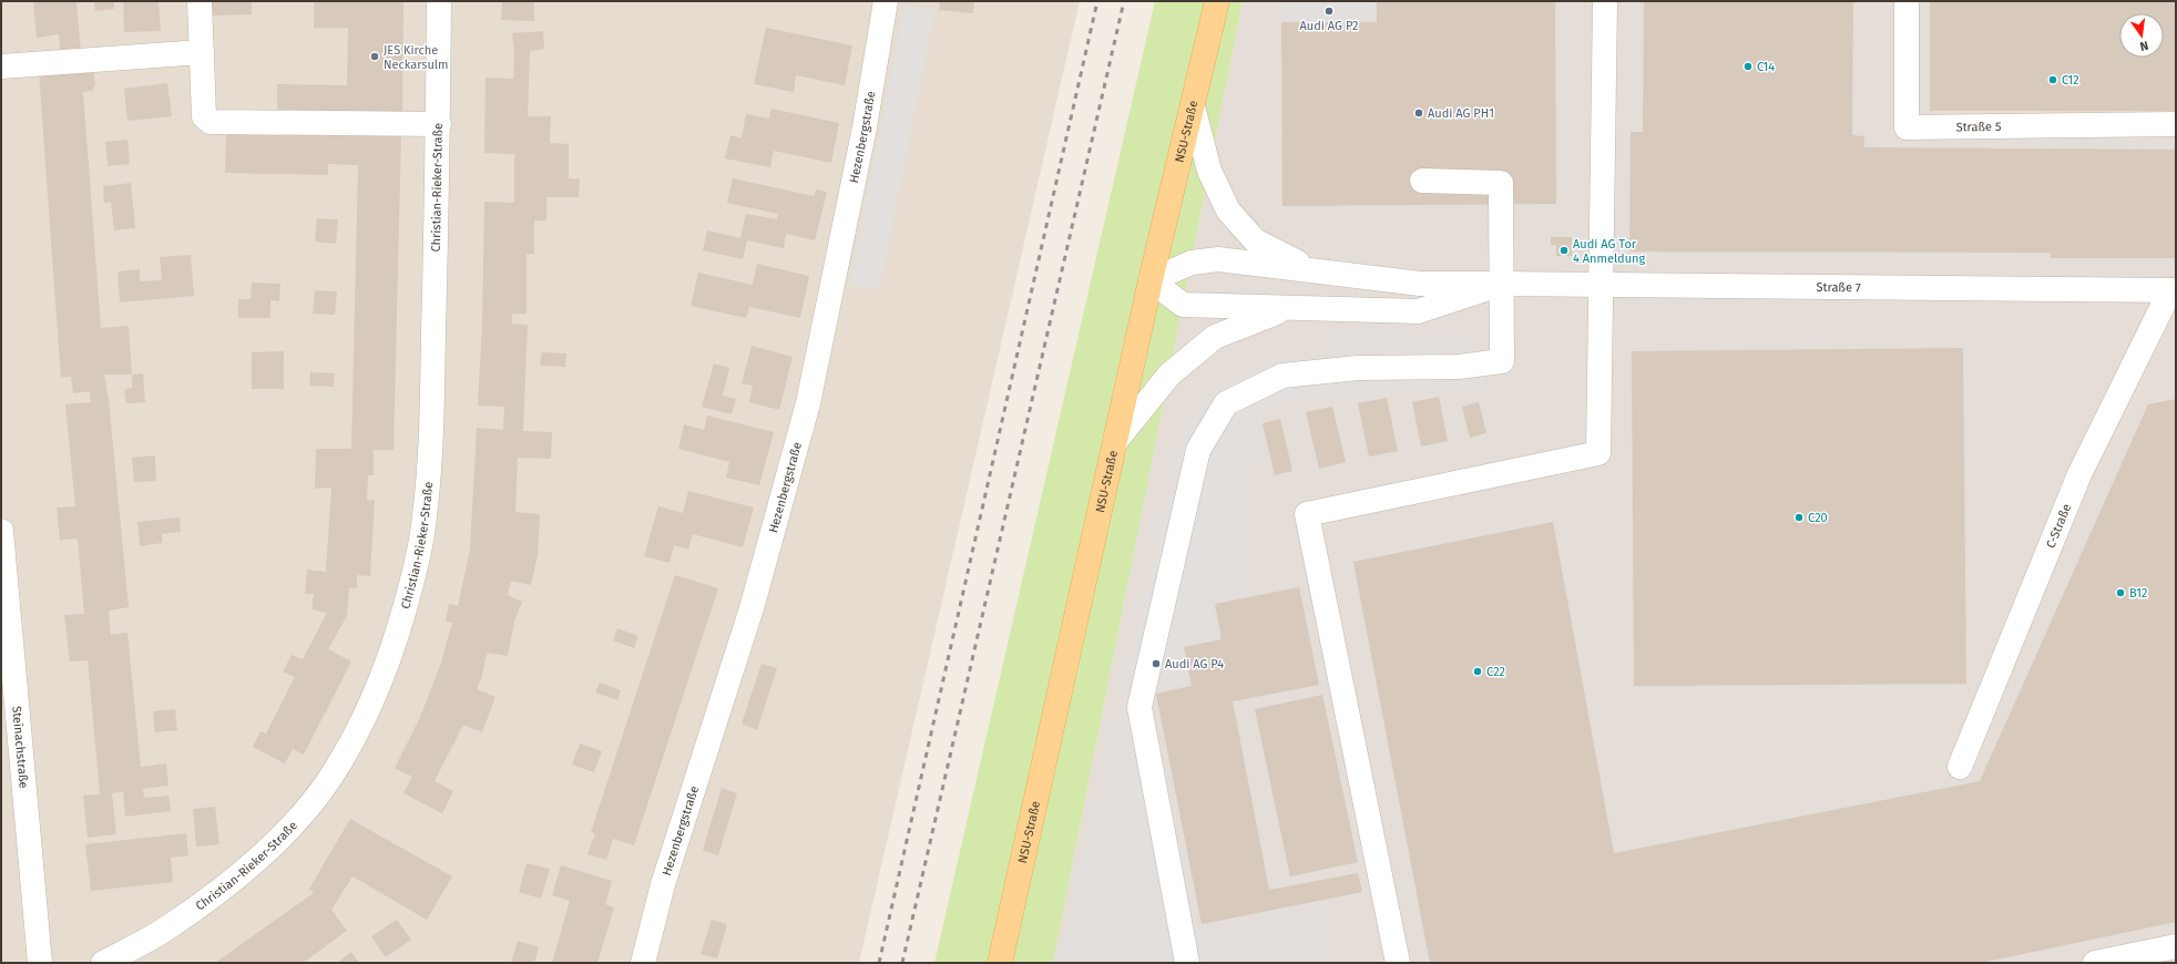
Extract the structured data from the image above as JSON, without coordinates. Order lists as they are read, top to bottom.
{
  "streets": {
    "main road": ["NSU-Straße"],
    "street": [
      "Straße 5",
      "Hezenbergstraße",
      "Christian-Rieker-Straße",
      "Straße 7",
      "C-Straße",
      "Steinachstraße"
    ]
  },
  "crossings": [
    ["NSU-Straße", "Straße 7"],
    ["Straße 7", "C-Straße"]
  ],
  "places": [
    "Audi AG P2",
    "JES Kirche Neckarsulm",
    "C14",
    "C12",
    "Audi AG PH1",
    "Audi AG Tor 4 Anmeldung",
    "C20",
    "B12",
    "Audi AG P4",
    "C22"
  ],
  "north": "bottom"
}
